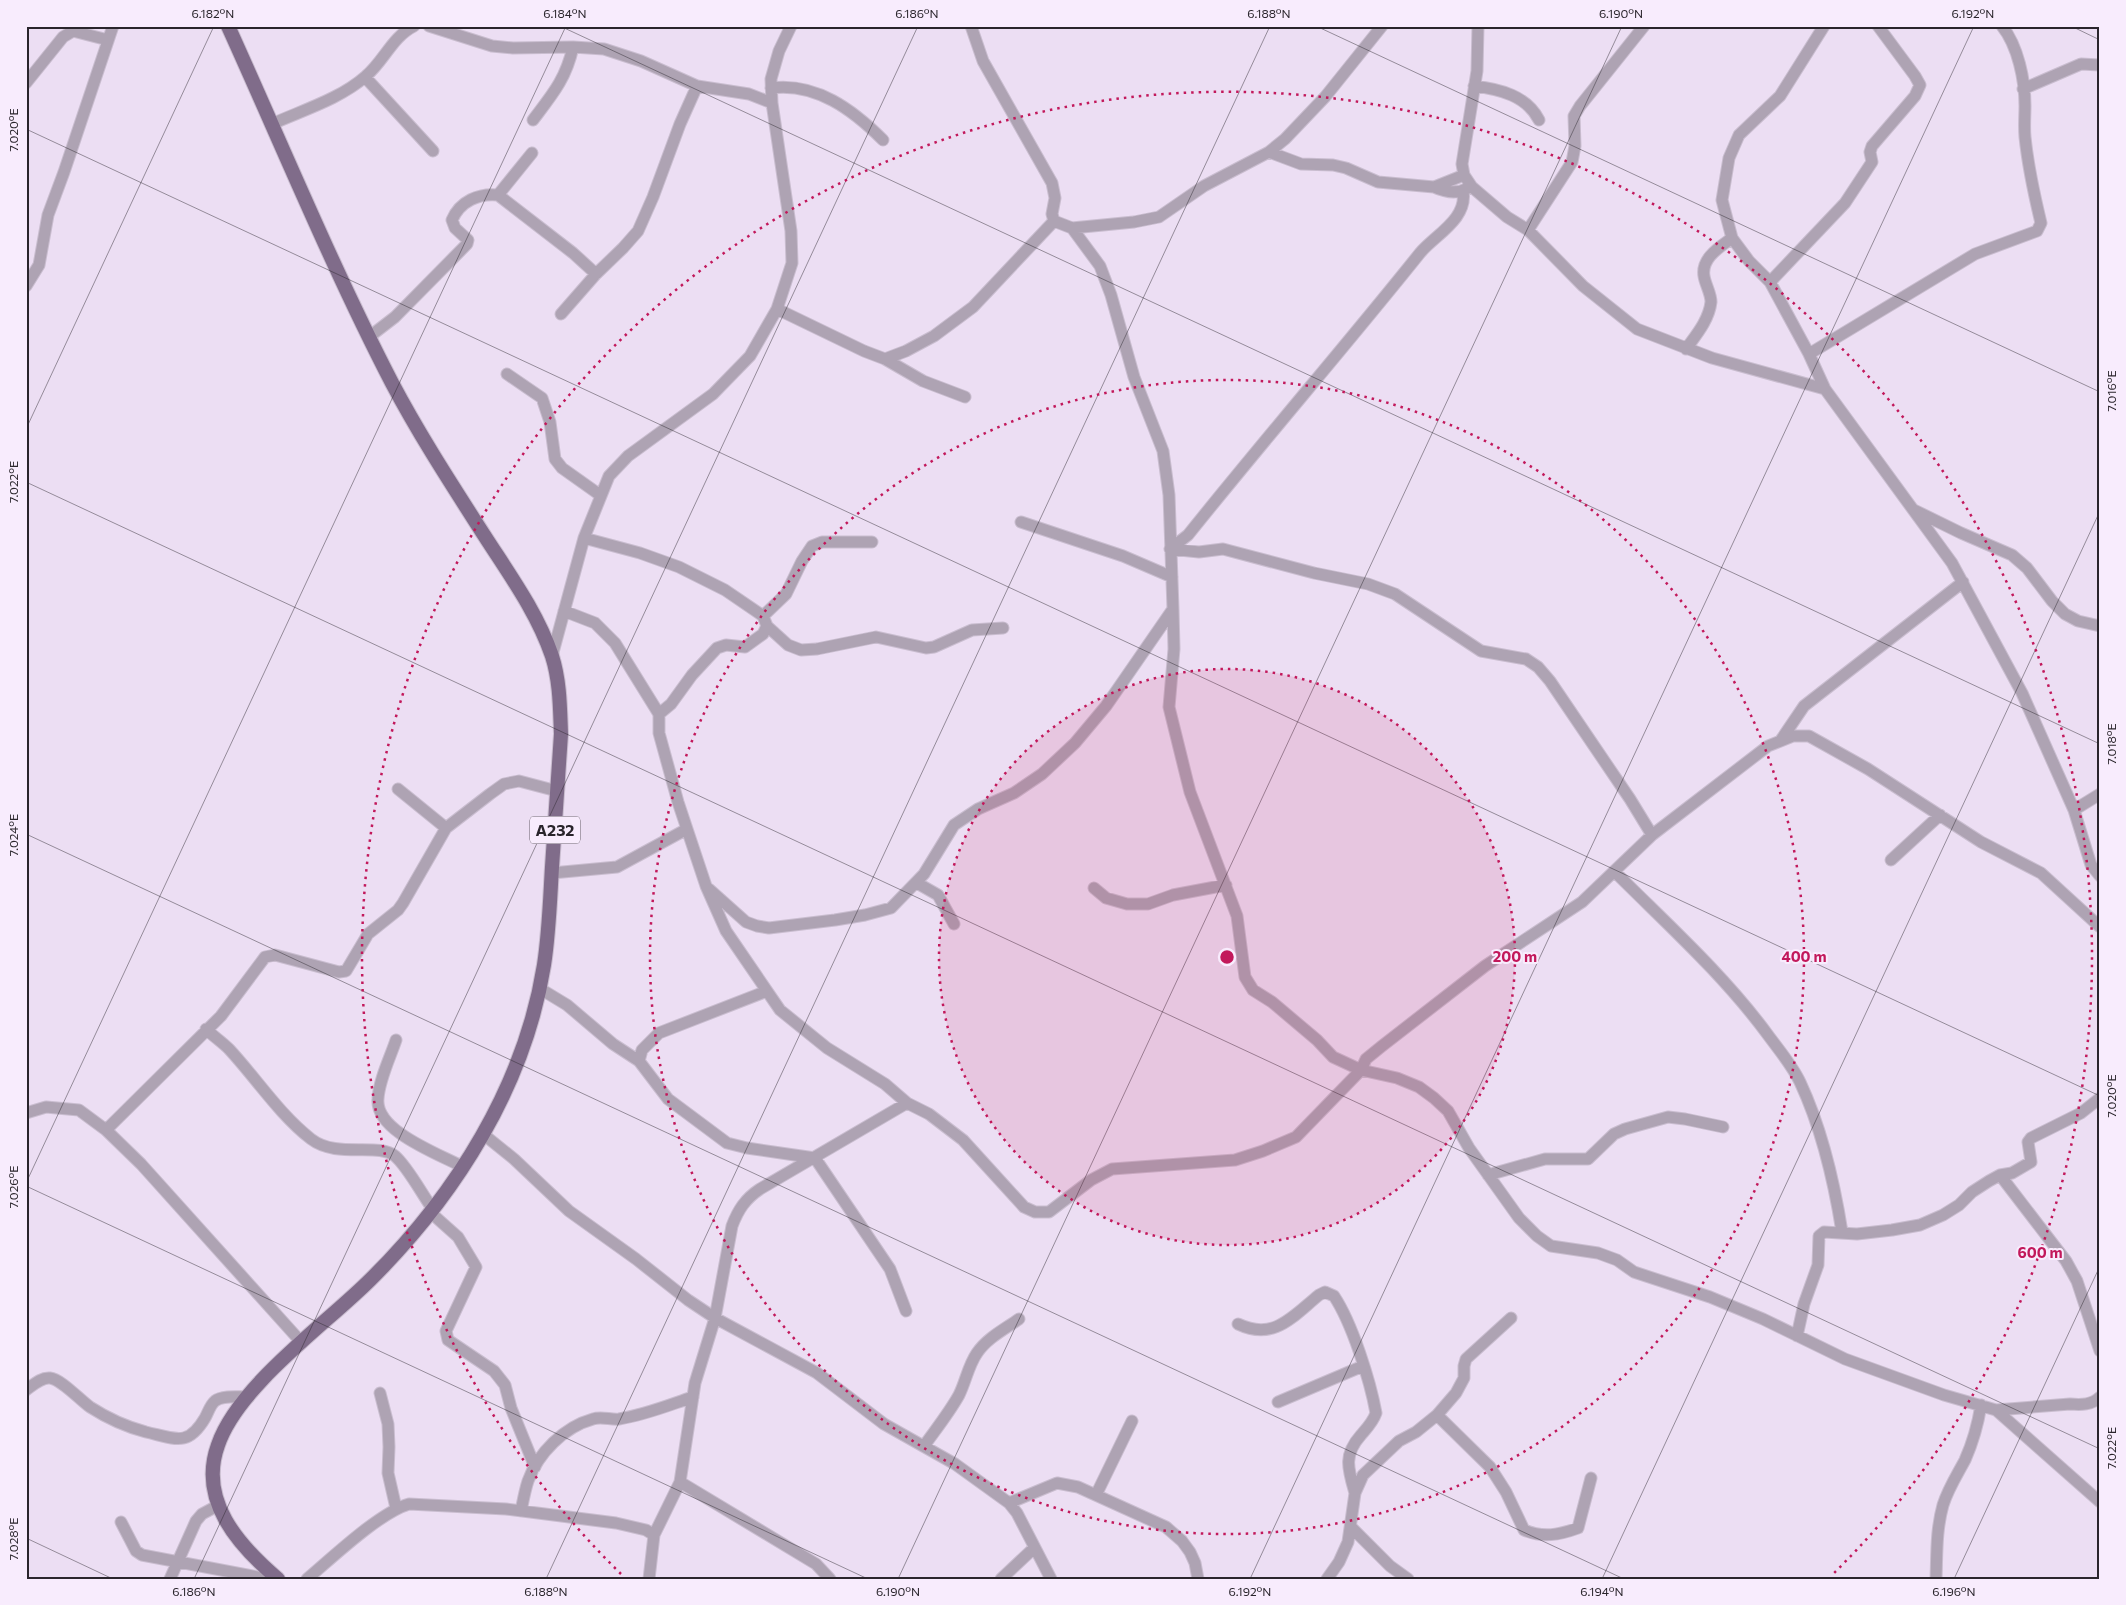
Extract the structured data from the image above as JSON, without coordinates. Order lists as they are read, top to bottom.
{
  "streets": {
    "main road": ["A232"]
  },
  "coordinates": [
    "6.182°N",
    "6.184°N",
    "6.186°N",
    "6.188°N",
    "6.190°N",
    "6.192°N",
    "7.020°E",
    "7.016°E",
    "7.022°E",
    "7.018°E",
    "7.024°E",
    "7.026°E",
    "7.028°E",
    "6.194°N",
    "6.196°N"
  ],
  "rings": ["200 m", "400 m", "600 m"]
}
